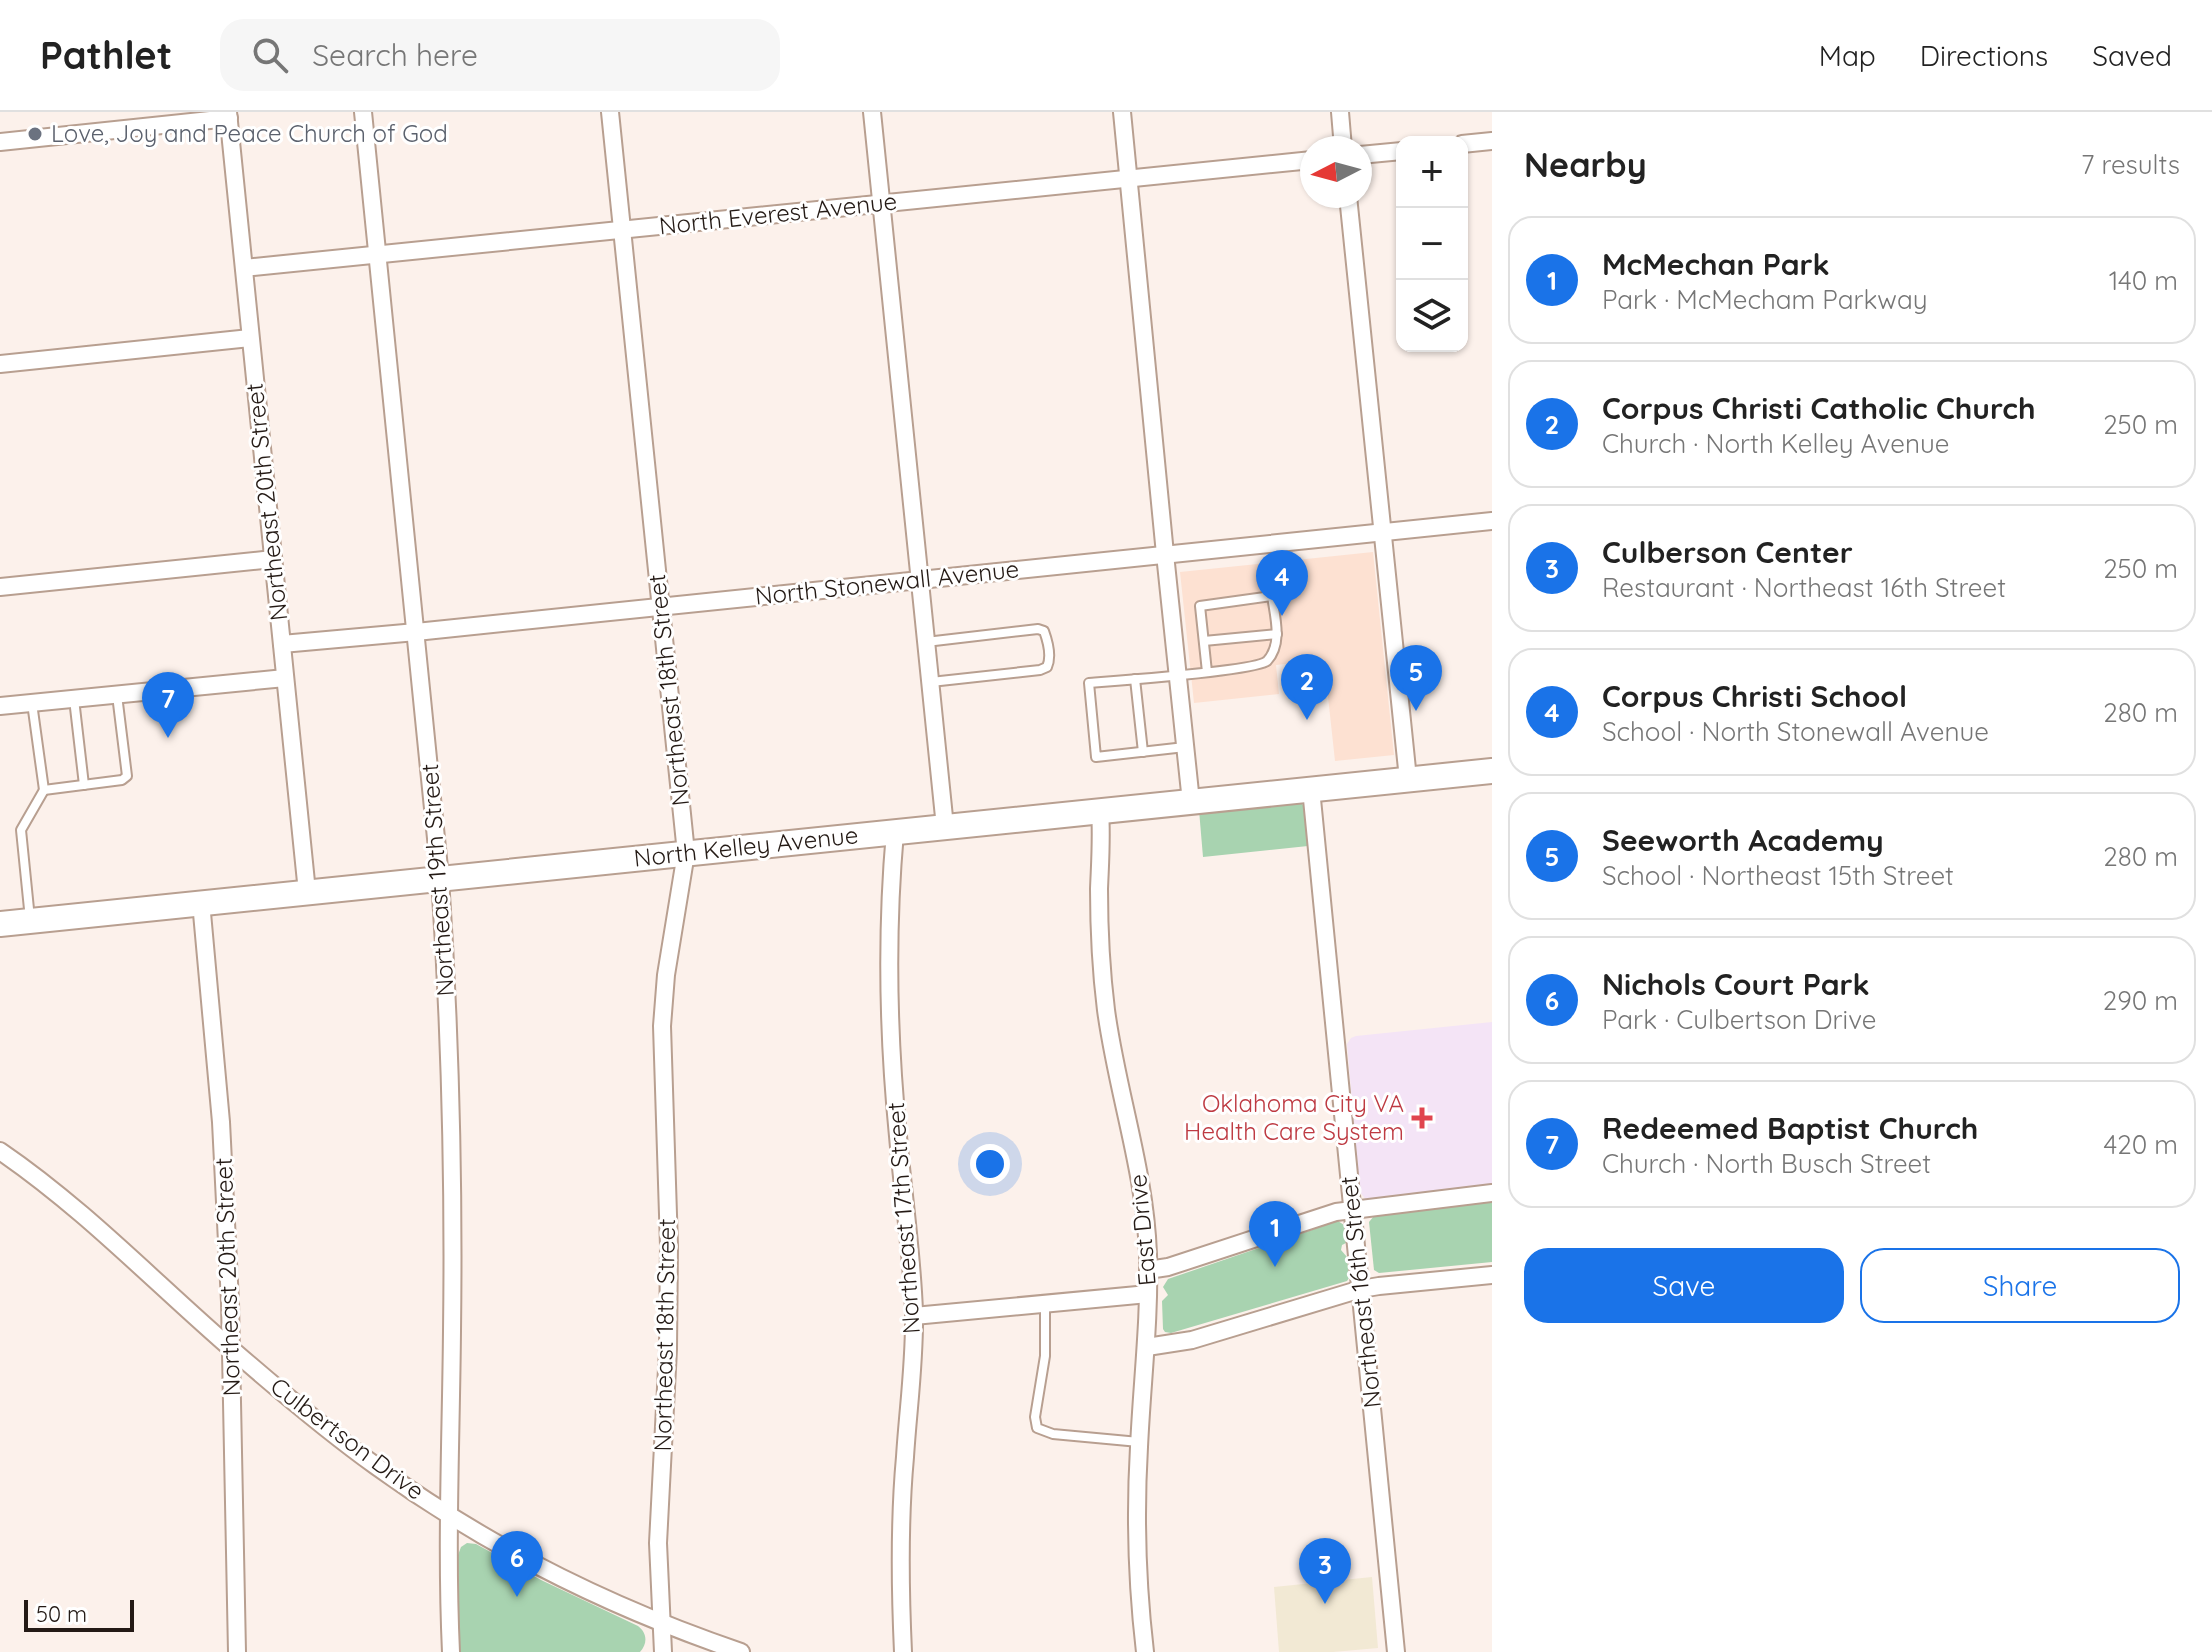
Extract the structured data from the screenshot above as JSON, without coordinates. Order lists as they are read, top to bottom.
{
  "streets": {
    "street": [
      "North Everest Avenue",
      "Northeast 20th Street",
      "North Stonewall Avenue",
      "Northeast 18th Street",
      "North Kelley Avenue",
      "Northeast 19th Street",
      "Northeast 17th Street",
      "East Drive",
      "Northeast 16th Street",
      "Culbertson Drive"
    ]
  },
  "crossings": [
    ["North Everest Avenue", "Northeast 20th Street"],
    ["North Everest Avenue", "Northeast 18th Street"],
    ["North Everest Avenue", "Northeast 19th Street"],
    ["Northeast 20th Street", "North Stonewall Avenue"],
    ["Northeast 20th Street", "North Kelley Avenue"],
    ["Northeast 20th Street", "Culbertson Drive"],
    ["North Stonewall Avenue", "Northeast 18th Street"],
    ["North Stonewall Avenue", "Northeast 19th Street"],
    ["Northeast 18th Street", "North Kelley Avenue"],
    ["Northeast 18th Street", "Culbertson Drive"],
    ["North Kelley Avenue", "Northeast 19th Street"],
    ["North Kelley Avenue", "Northeast 17th Street"],
    ["North Kelley Avenue", "East Drive"],
    ["North Kelley Avenue", "Northeast 16th Street"],
    ["Northeast 19th Street", "Culbertson Drive"]
  ],
  "places": {
    "other": ["Love, Joy and Peace Church of God"],
    "health": ["Oklahoma City VA Health Care System"]
  },
  "scale_bar": "50 m",
  "north": "left",
  "page": {
    "header": "Pathlet",
    "search": "Search here",
    "nav": ["Map", "Directions", "Saved"],
    "heading": ["Nearby", "7 results"],
    "map_buttons": ["+", "−"],
    "list": [
      {
        "mark": "1",
        "name": "McMechan Park",
        "note": "Park · McMecham Parkway",
        "value": "140 m"
      },
      {
        "mark": "2",
        "name": "Corpus Christi Catholic Church",
        "note": "Church · North Kelley Avenue",
        "value": "250 m"
      },
      {
        "mark": "3",
        "name": "Culberson Center",
        "note": "Restaurant · Northeast 16th Street",
        "value": "250 m"
      },
      {
        "mark": "4",
        "name": "Corpus Christi School",
        "note": "School · North Stonewall Avenue",
        "value": "280 m"
      },
      {
        "mark": "5",
        "name": "Seeworth Academy",
        "note": "School · Northeast 15th Street",
        "value": "280 m"
      },
      {
        "mark": "6",
        "name": "Nichols Court Park",
        "note": "Park · Culbertson Drive",
        "value": "290 m"
      },
      {
        "mark": "7",
        "name": "Redeemed Baptist Church",
        "note": "Church · North Busch Street",
        "value": "420 m"
      }
    ],
    "pins": [
      "4",
      "5",
      "2",
      "7",
      "1",
      "6",
      "3"
    ],
    "buttons": ["Save", "Share"],
    "scale": "50 m"
  }
}
